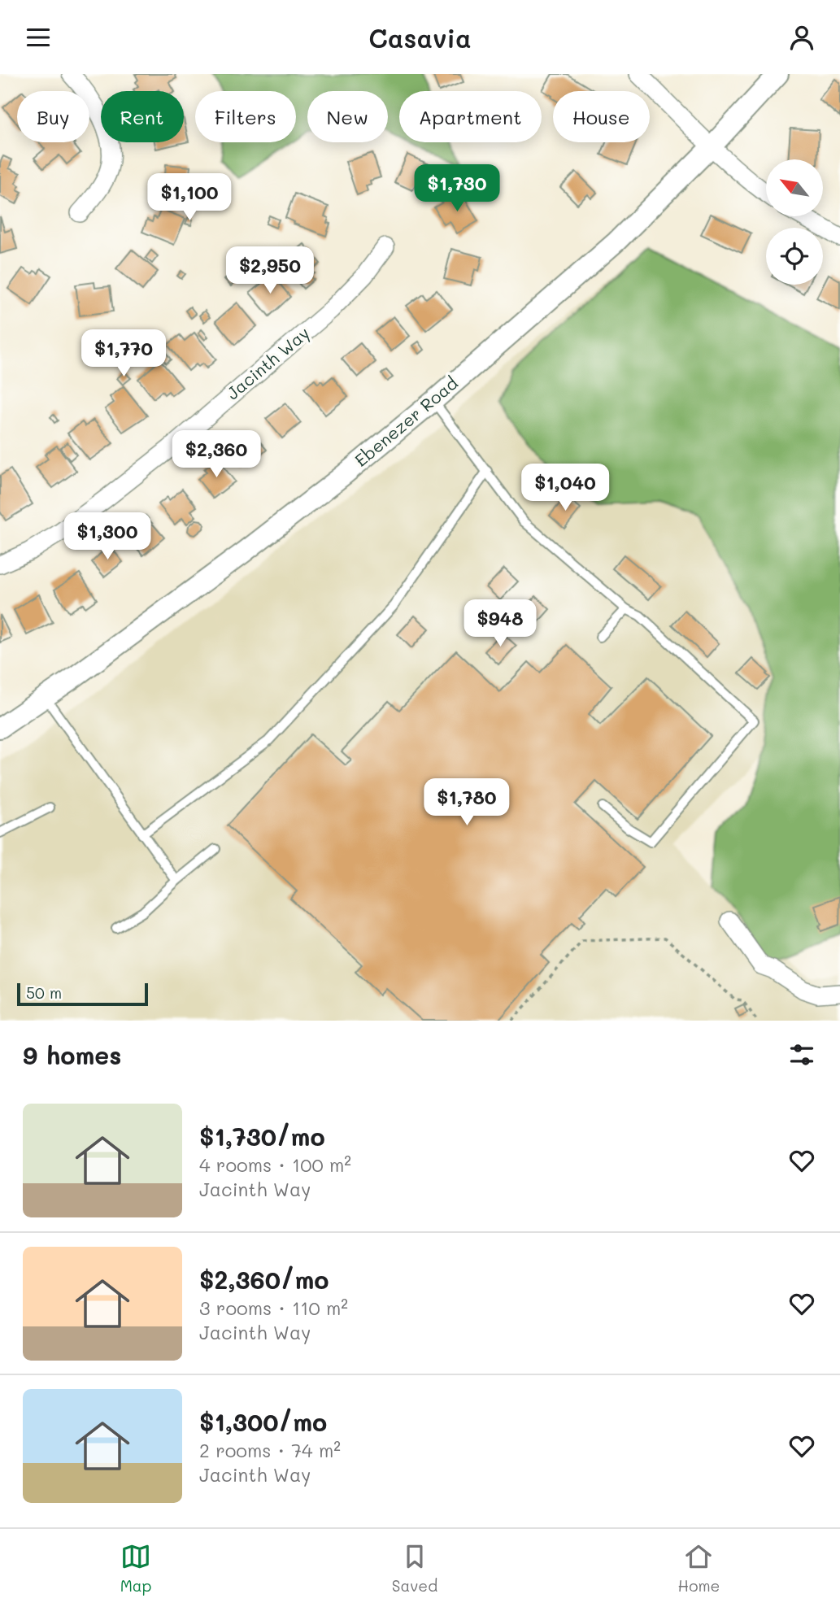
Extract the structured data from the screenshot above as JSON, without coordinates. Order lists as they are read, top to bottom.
{
  "streets": {
    "street": ["Jacinth Way", "Ebenezer Road"]
  },
  "scale_bar": "50 m",
  "north": "top left",
  "page": {
    "header": "Casavia",
    "chip": [
      "Buy",
      "Rent",
      "Filters",
      "New",
      "Apartment",
      "House"
    ],
    "price": [
      "$1,730",
      "$1,100",
      "$2,950",
      "$1,770",
      "$2,360",
      "$1,040",
      "$1,300",
      "$948",
      "$1,780"
    ],
    "scale": "50 m",
    "heading": "9 homes",
    "list": [
      {
        "name": "$1,730/mo",
        "note": "4 rooms · 100 m² · Jacinth Way"
      },
      {
        "name": "$2,360/mo",
        "note": "3 rooms · 110 m² · Jacinth Way"
      },
      {
        "name": "$1,300/mo",
        "note": "2 rooms · 74 m² · Jacinth Way"
      }
    ],
    "tabs": ["Map", "Saved", "Home"]
  }
}
